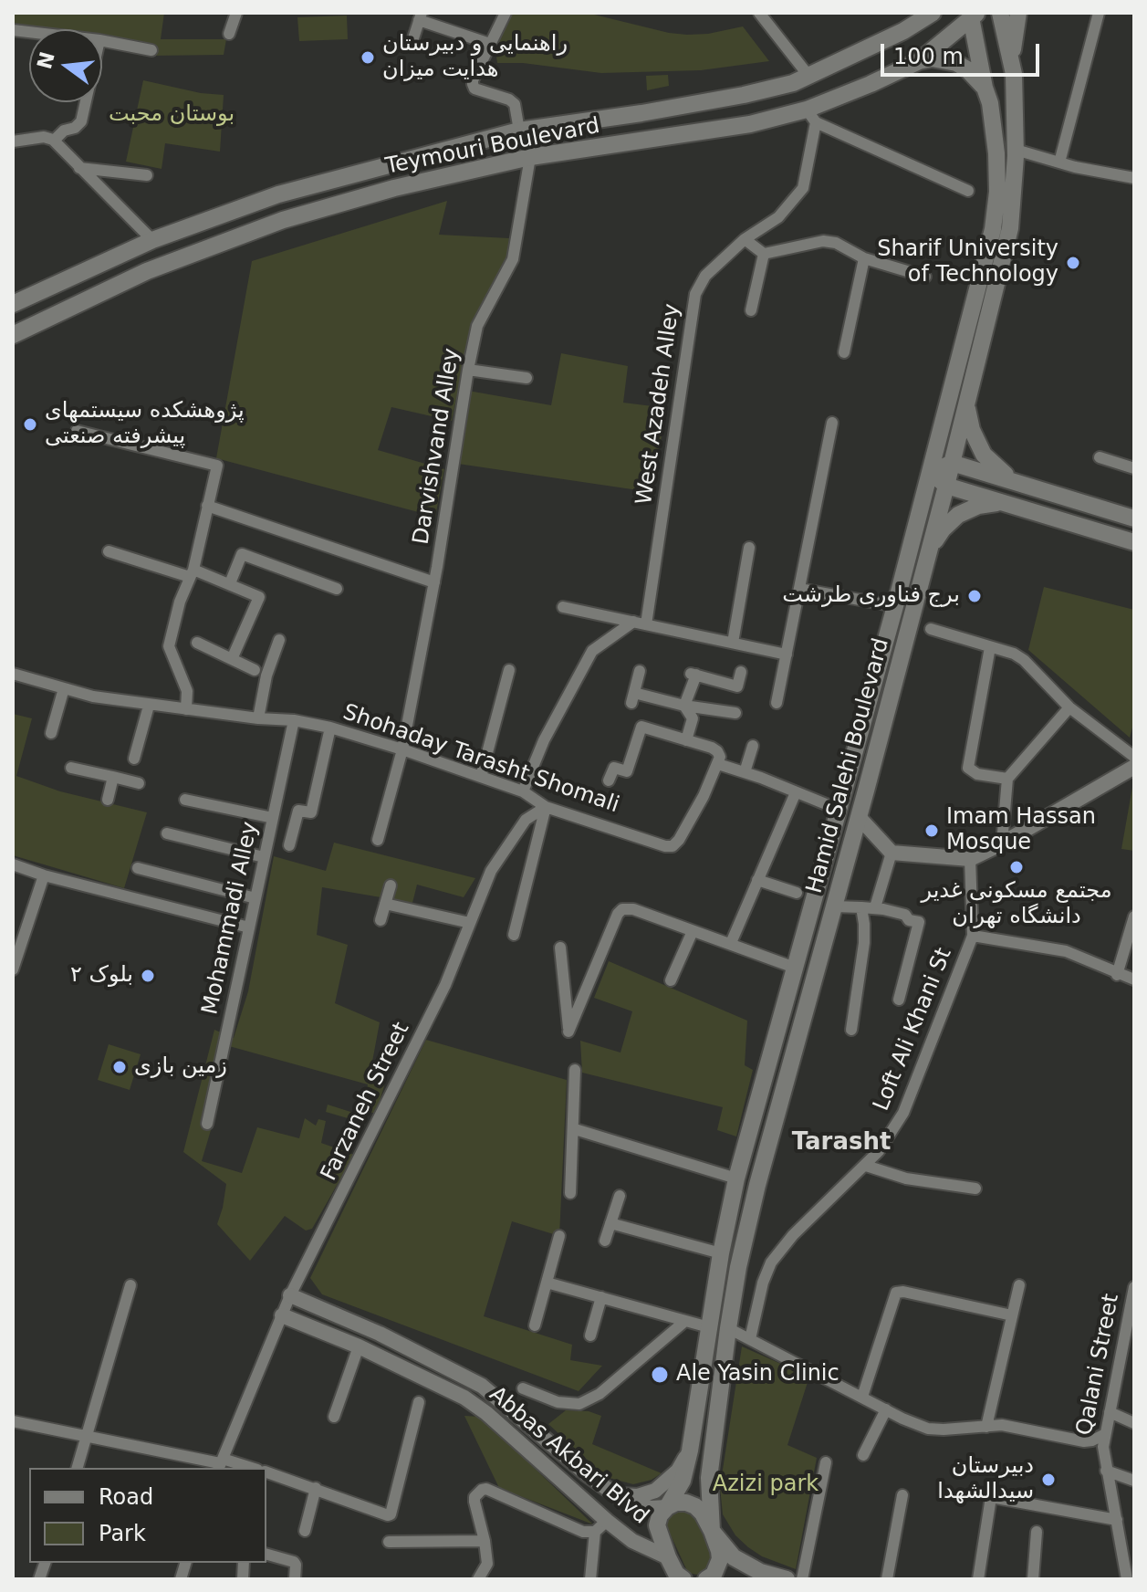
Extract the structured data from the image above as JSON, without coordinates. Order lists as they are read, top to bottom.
{
  "streets": {
    "main road": ["Teymouri Boulevard", "Hamid Salehi Boulevard"],
    "street": [
      "West Azadeh Alley",
      "Darvishvand Alley",
      "Shohaday Tarasht Shomali",
      "Mohammadi Alley",
      "Loft Ali Khani St",
      "Farzaneh Street",
      "Qalani Street",
      "Abbas Akbari Blvd"
    ]
  },
  "crossings": [
    ["Teymouri Boulevard", "West Azadeh Alley"],
    ["Teymouri Boulevard", "Darvishvand Alley"],
    ["Teymouri Boulevard", "Hamid Salehi Boulevard"],
    ["Darvishvand Alley", "Shohaday Tarasht Shomali"],
    ["Shohaday Tarasht Shomali", "Mohammadi Alley"],
    ["Shohaday Tarasht Shomali", "Farzaneh Street"],
    ["Hamid Salehi Boulevard", "Abbas Akbari Blvd"],
    ["Farzaneh Street", "Abbas Akbari Blvd"]
  ],
  "districts": ["Tarasht"],
  "parks": ["بوستان محبت", "Azizi park"],
  "places": [
    "راهنمایی و دبیرستان هدایت میزان",
    "Sharif University of Technology",
    "پژوهشکده سیستمهای پیشرفته صنعتی",
    "برج فناوری طرشت",
    "Imam Hassan Mosque",
    "مجتمع مسکونی غدیر دانشگاه تهران",
    "بلوک ۲",
    "زمین بازی",
    "Ale Yasin Clinic",
    "دبيرستان سیدالشهدا"
  ],
  "legend": ["Road", "Park"],
  "scale_bar": "100 m",
  "north": "left"
}
